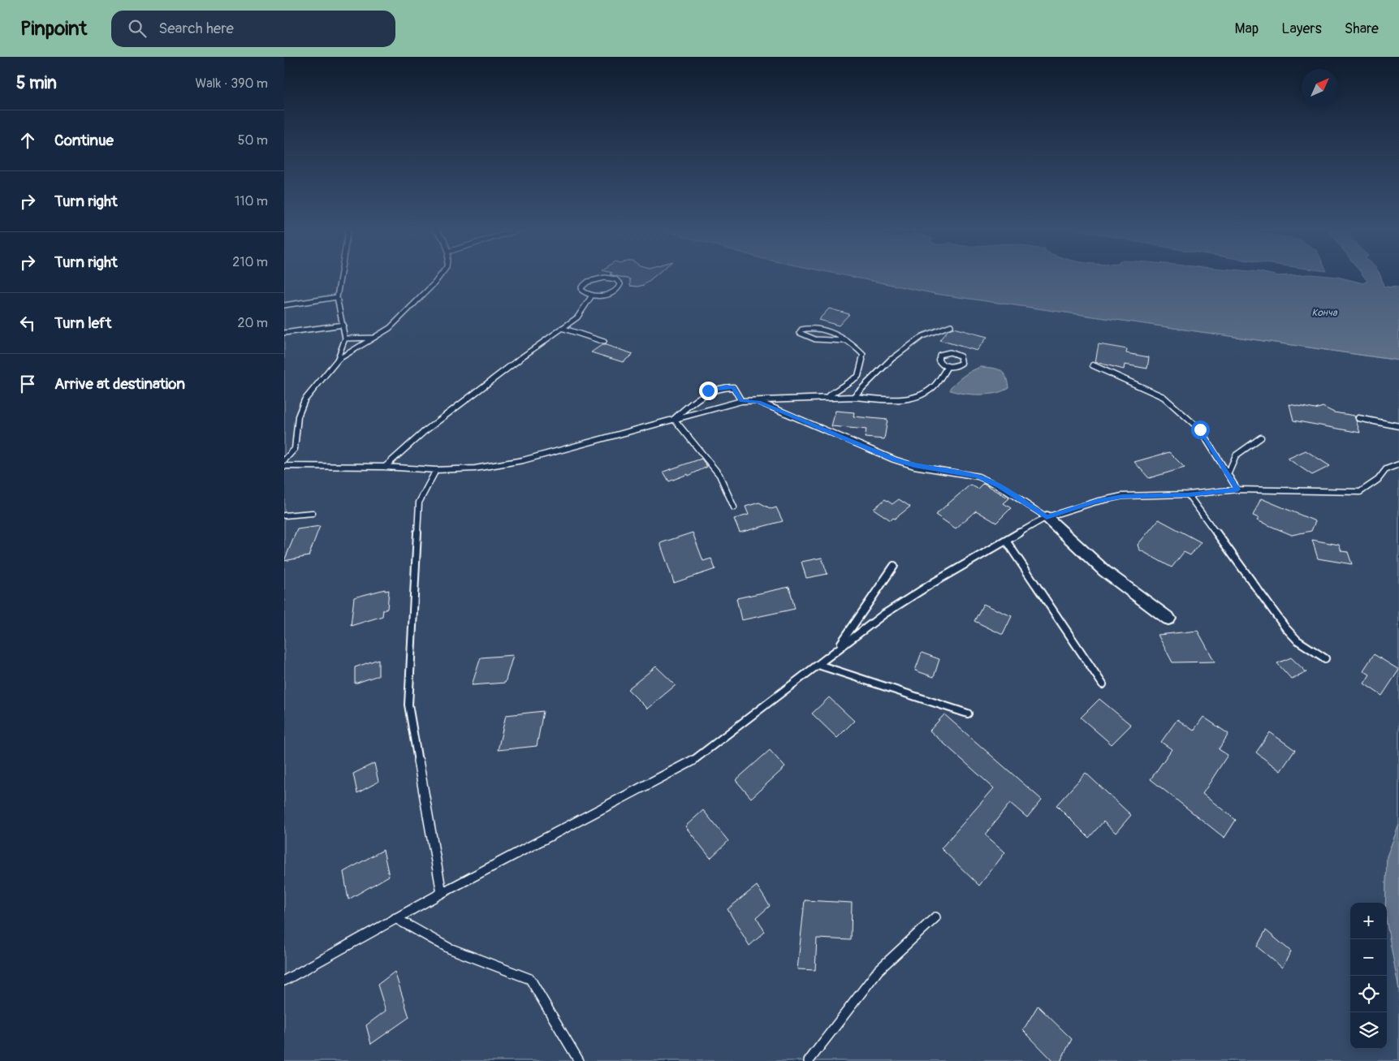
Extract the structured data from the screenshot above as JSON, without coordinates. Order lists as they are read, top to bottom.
{
  "water": ["Конча"],
  "north": "top right",
  "page": {
    "header": "Pinpoint",
    "search": "Search here",
    "nav": ["Map", "Layers", "Share"],
    "heading": ["5 min", "Walk · 390 m"],
    "list": [
      ["Continue", "50 m"],
      ["Turn right", "110 m"],
      ["Turn right", "210 m"],
      ["Turn left", "20 m"],
      "Arrive at destination"
    ],
    "map_buttons": ["+", "−"]
  }
}
